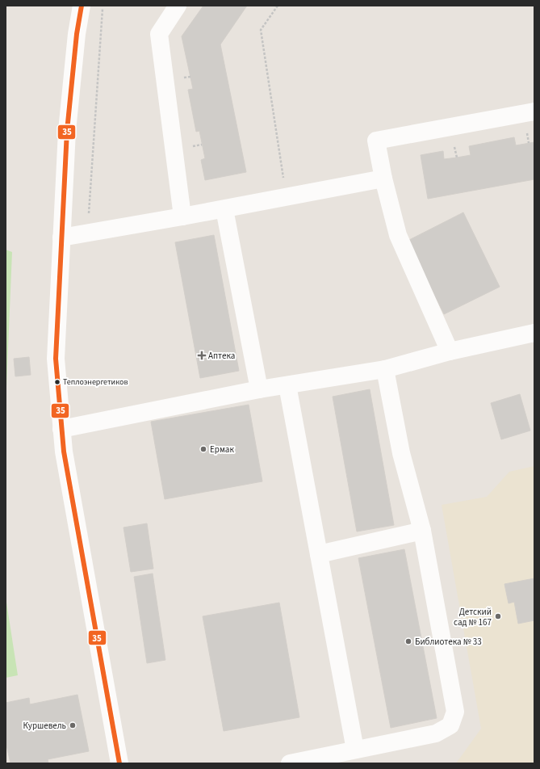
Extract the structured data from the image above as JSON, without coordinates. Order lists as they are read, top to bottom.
{
  "places": {
    "health": ["Аптека"],
    "other": [
      "Теплоэнергетиков",
      "Ермак",
      "Детский сад № 167",
      "Библиотека № 33",
      "Куршевель"
    ]
  },
  "lines": ["transit line 35"]
}
